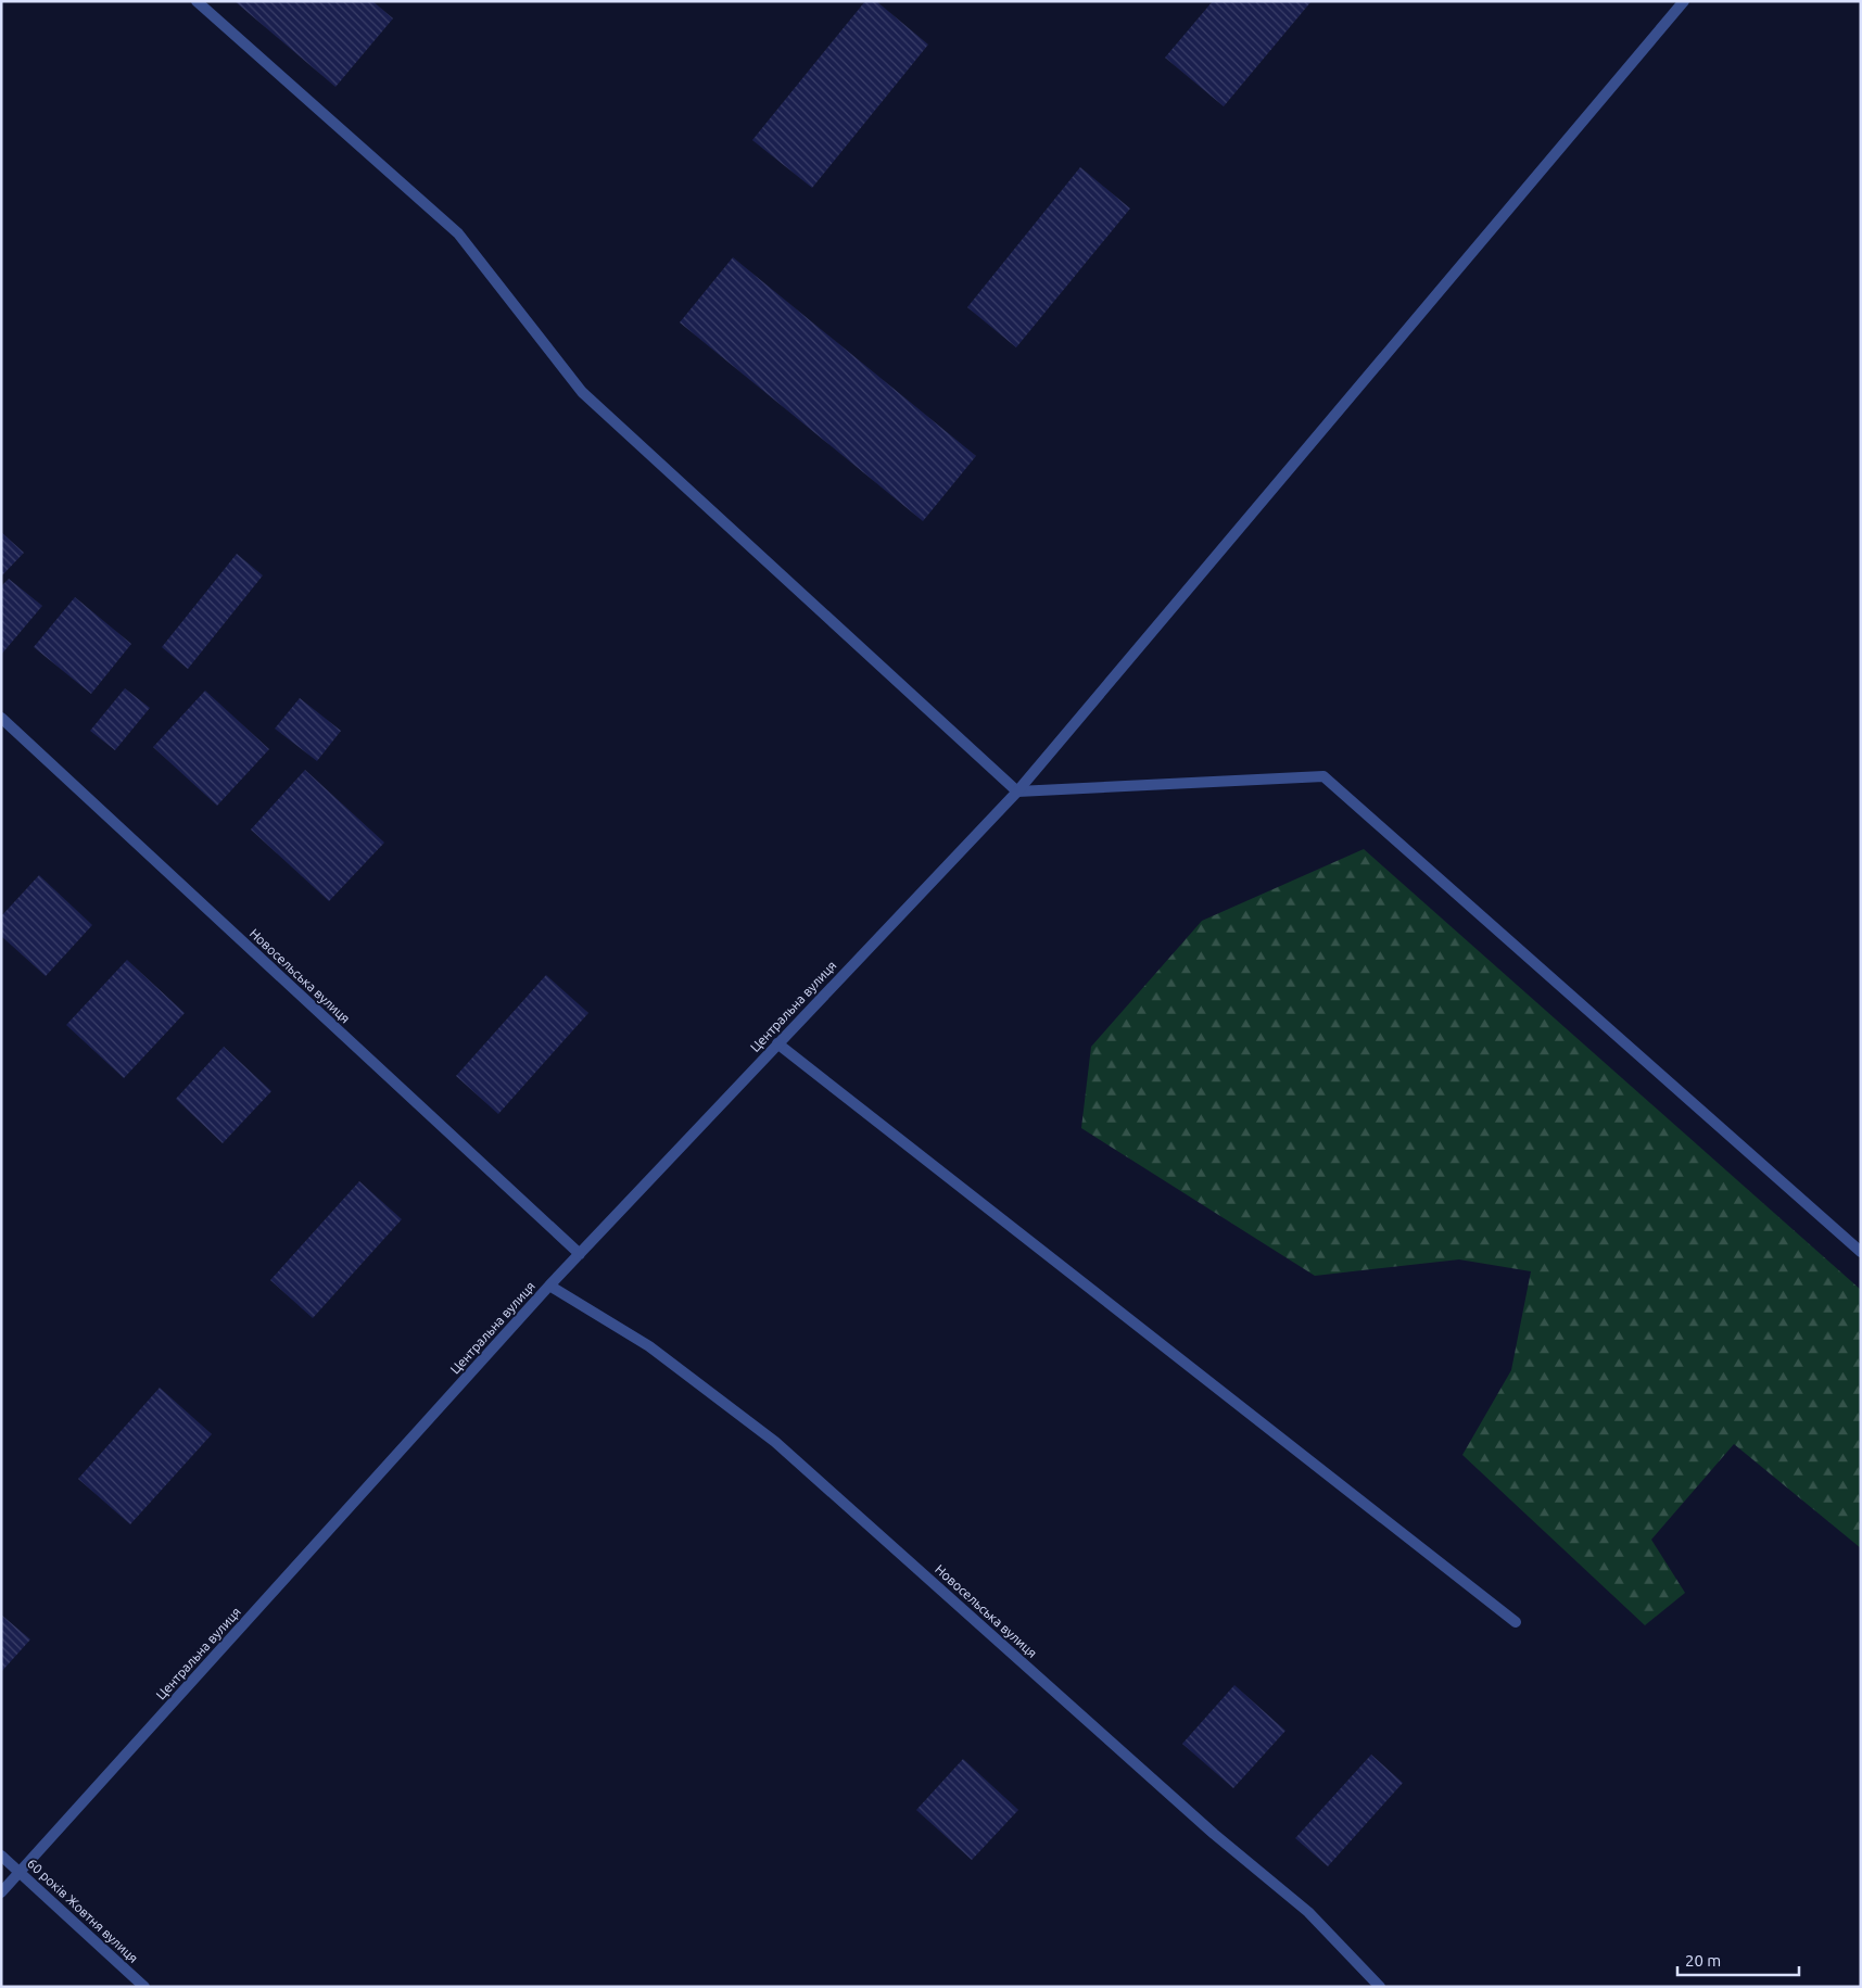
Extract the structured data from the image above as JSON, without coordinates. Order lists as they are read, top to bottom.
{
  "streets": {
    "street": ["Новосельська вулиця", "Центральна вулиця", "60 років Жовтня вулиця"]
  },
  "crossings": [
    ["Новосельська вулиця", "Центральна вулиця"],
    ["Центральна вулиця", "60 років Жовтня вулиця"]
  ],
  "scale_bar": "20 m"
}
